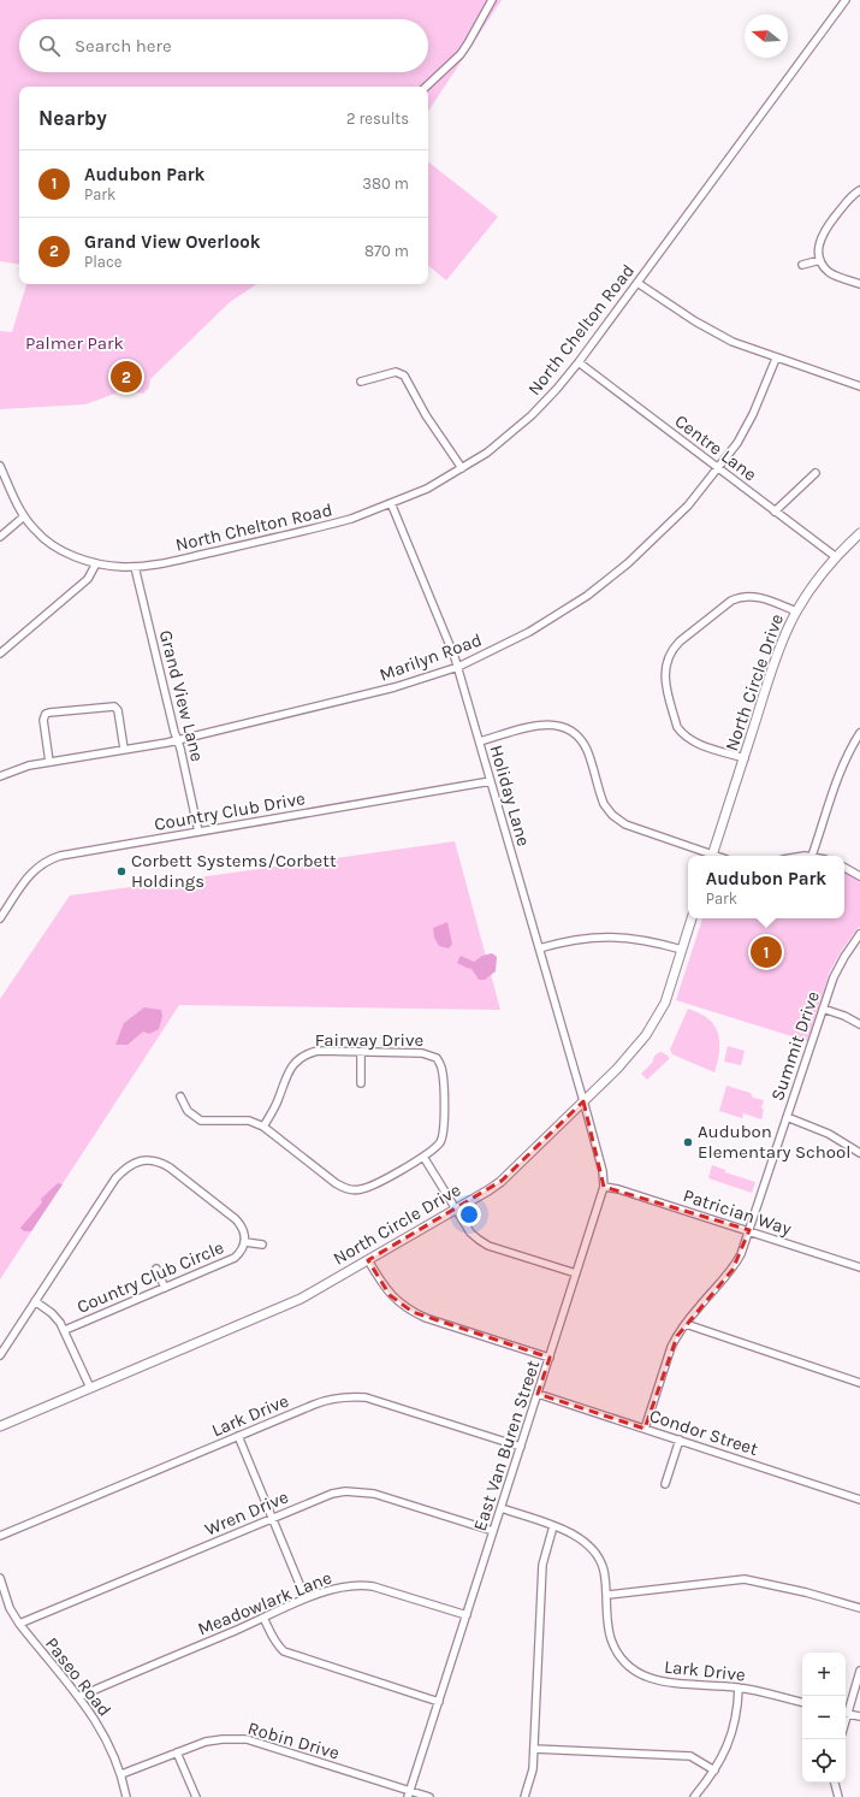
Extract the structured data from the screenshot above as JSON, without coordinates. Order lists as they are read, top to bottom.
{
  "streets": {
    "main road": ["North Circle Drive"],
    "street": [
      "North Chelton Road",
      "Centre Lane",
      "Marilyn Road",
      "Grand View Lane",
      "Holiday Lane",
      "Country Club Drive",
      "Fairway Drive",
      "Summit Drive",
      "Patrician Way",
      "Country Club Circle",
      "Lark Drive",
      "Condor Street",
      "East Van Buren Street",
      "Wren Drive",
      "Meadowlark Lane",
      "Paseo Road",
      "Robin Drive"
    ]
  },
  "crossings": [
    ["North Chelton Road", "Centre Lane"],
    ["North Chelton Road", "Grand View Lane"],
    ["North Chelton Road", "Holiday Lane"],
    ["Centre Lane", "Marilyn Road"],
    ["Centre Lane", "North Circle Drive"],
    ["Marilyn Road", "Grand View Lane"],
    ["Marilyn Road", "Holiday Lane"],
    ["North Circle Drive", "Holiday Lane"],
    ["North Circle Drive", "Country Club Circle"],
    ["North Circle Drive", "East Van Buren Street"],
    ["Grand View Lane", "Country Club Drive"],
    ["Holiday Lane", "Country Club Drive"],
    ["Holiday Lane", "East Van Buren Street"],
    ["Summit Drive", "Patrician Way"],
    ["Summit Drive", "Condor Street"],
    ["Patrician Way", "East Van Buren Street"],
    ["Lark Drive", "East Van Buren Street"],
    ["Condor Street", "East Van Buren Street"],
    ["East Van Buren Street", "Wren Drive"],
    ["East Van Buren Street", "Meadowlark Lane"],
    ["East Van Buren Street", "Robin Drive"],
    ["Wren Drive", "Paseo Road"],
    ["Meadowlark Lane", "Paseo Road"],
    ["Paseo Road", "Robin Drive"]
  ],
  "parks": ["Palmer Park"],
  "places": ["Corbett Systems/Corbett Holdings", "Audubon Elementary School"],
  "north": "left",
  "page": {
    "search": "Search here",
    "heading": ["Nearby", "2 results"],
    "list": [
      {
        "mark": "1",
        "name": "Audubon Park",
        "note": "Park",
        "value": "380 m"
      },
      {
        "mark": "2",
        "name": "Grand View Overlook",
        "note": "Place",
        "value": "870 m"
      }
    ],
    "pins": ["2", "1"],
    "popup": ["Audubon Park", "Park"],
    "map_buttons": ["+", "−"]
  }
}
